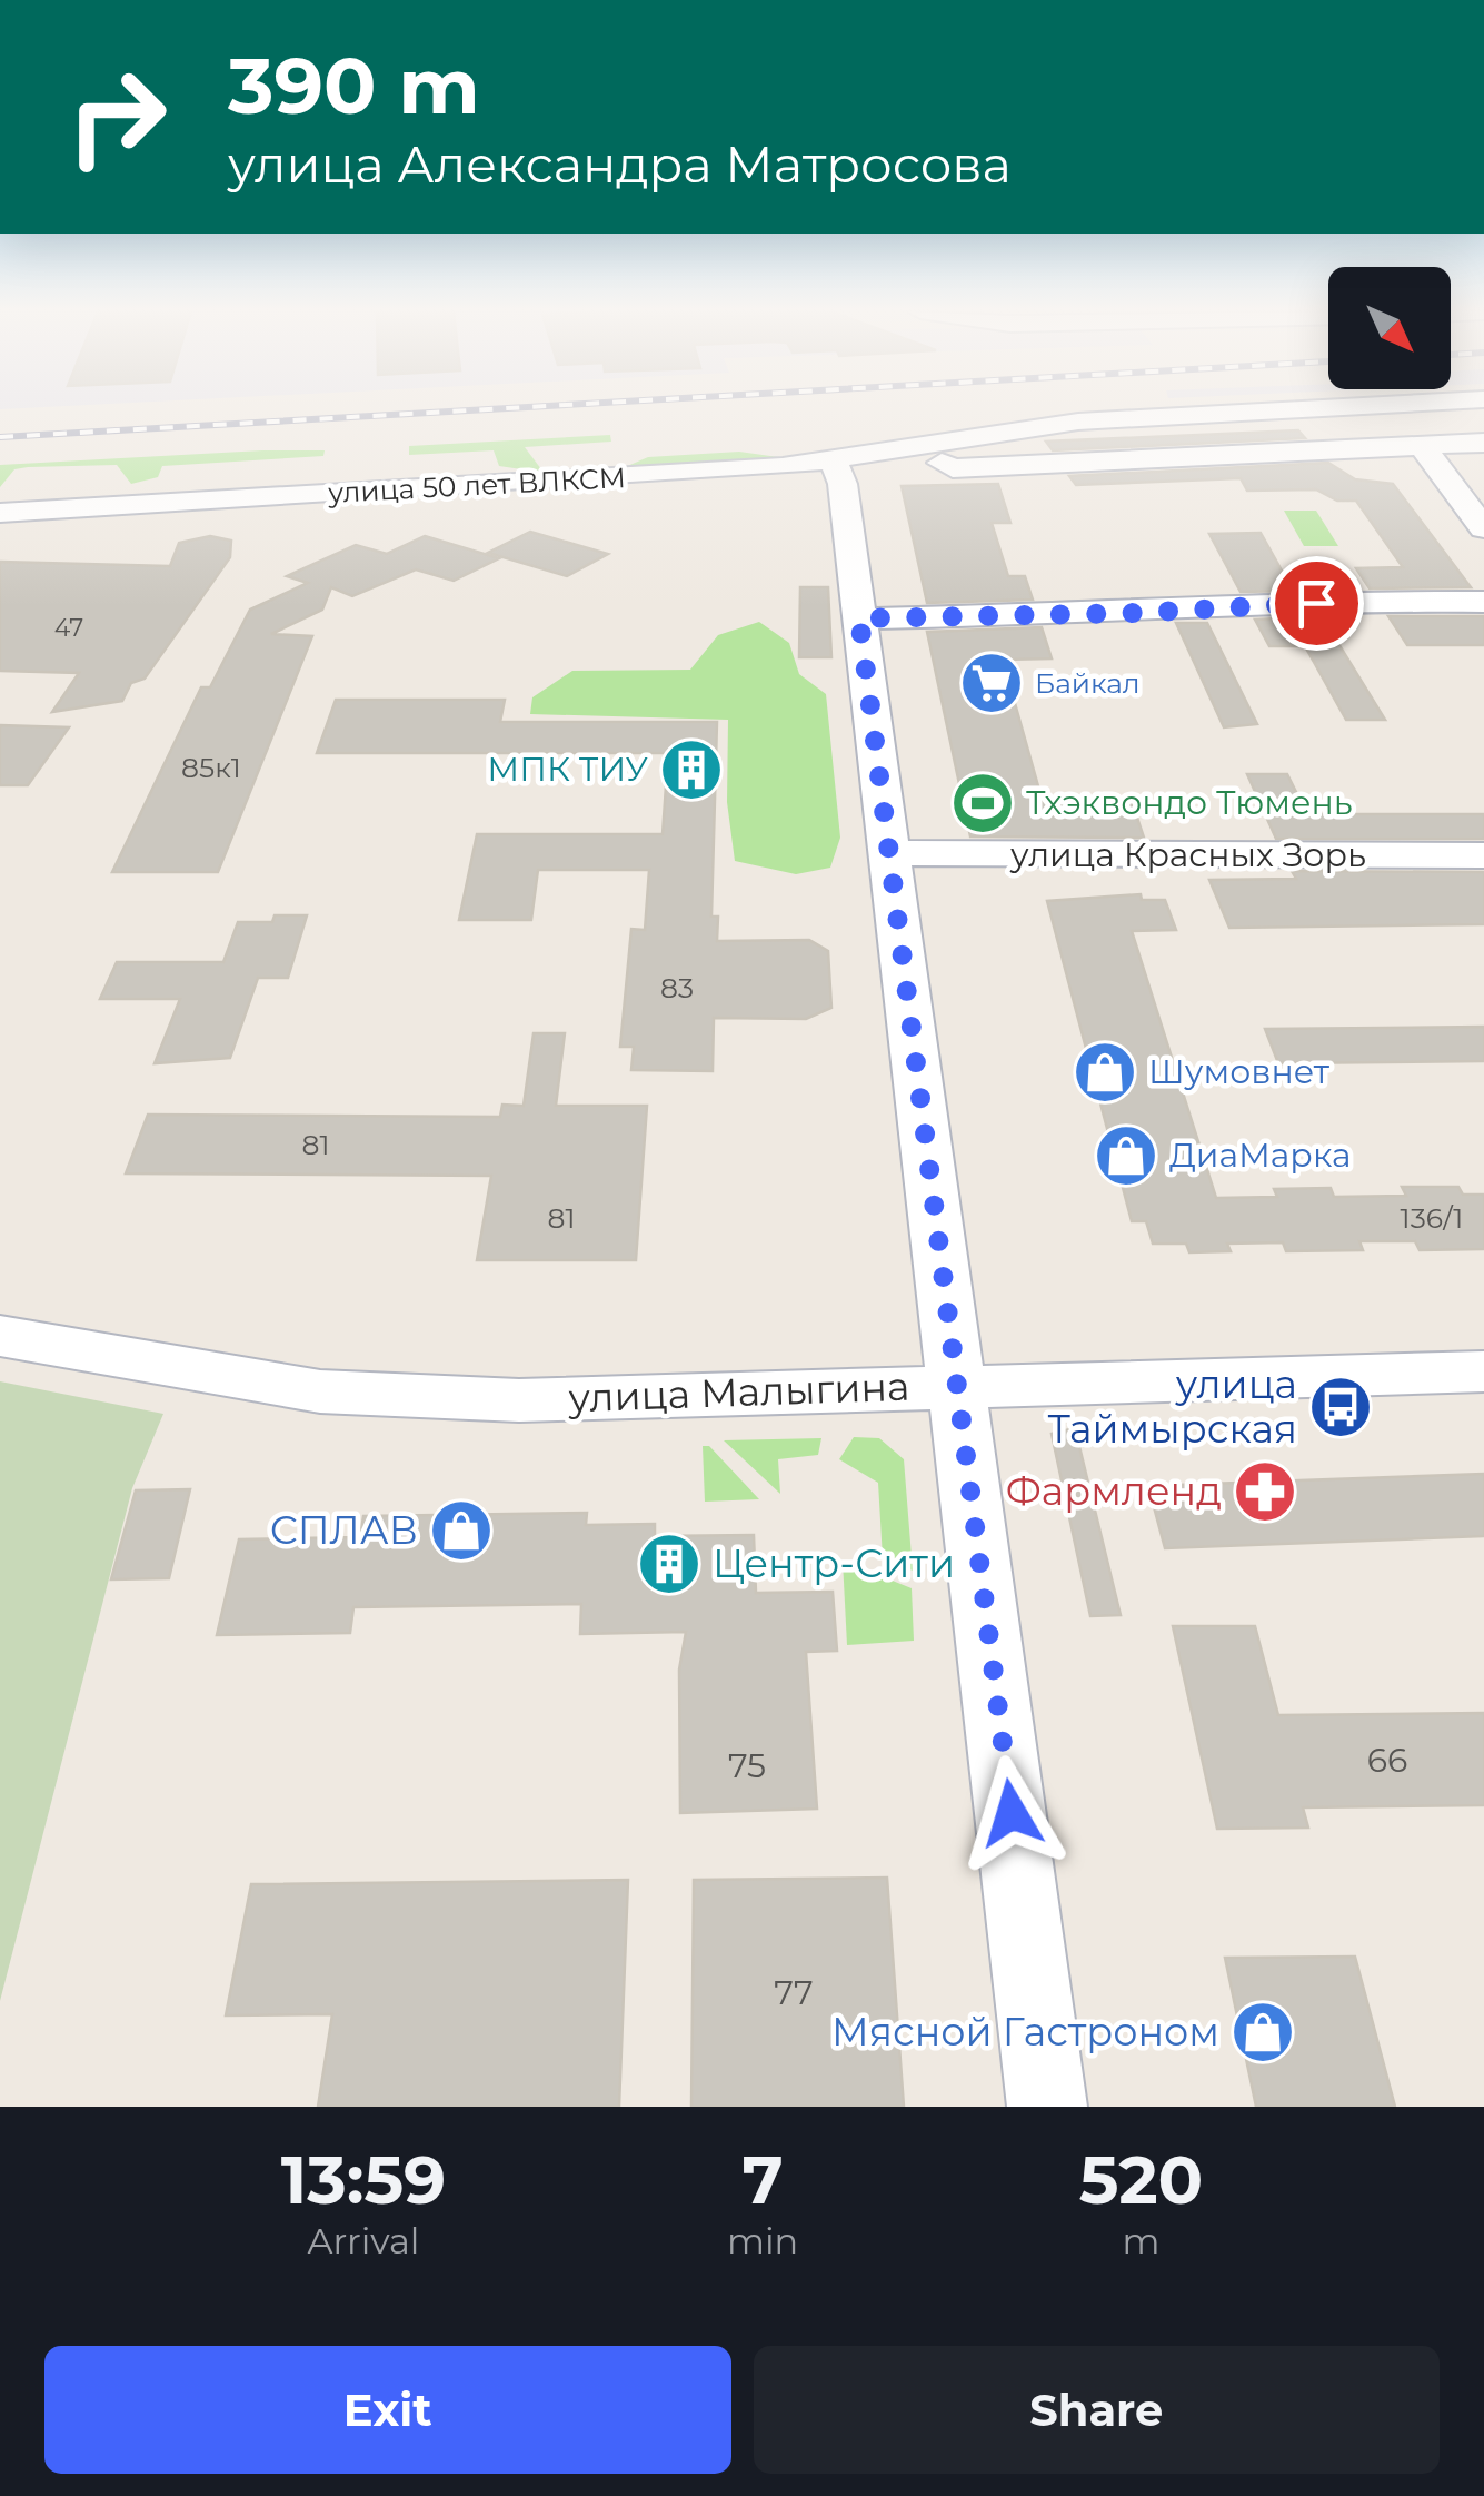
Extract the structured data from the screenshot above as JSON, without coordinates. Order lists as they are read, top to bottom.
{
  "streets": {
    "street": ["улица 50 лет ВЛКСМ", "улица Красных Зорь", "улица Малыгина"]
  },
  "places": {
    "supermarket": ["Байкал"],
    "building": ["МПК ТИУ", "Центр-Сити"],
    "sports": ["Тхэквондо Тюмень"],
    "shop": [
      "Шумовнет",
      "ДиаМарка",
      "СПЛАВ",
      "Мясной Гастроном"
    ],
    "bus stop": ["улица Таймырская"],
    "pharmacy": ["Фармленд"]
  },
  "house_numbers": [
    "47",
    "85к1",
    "83",
    "81",
    "81",
    "136/1",
    "66",
    "75",
    "77"
  ],
  "north": "bottom right",
  "page": {
    "turn": ["390 m", "улица Александра Матросова"],
    "eta": [
      "13:59",
      "Arrival",
      "7",
      "min",
      "520",
      "m"
    ],
    "buttons": ["Exit", "Share"]
  }
}
